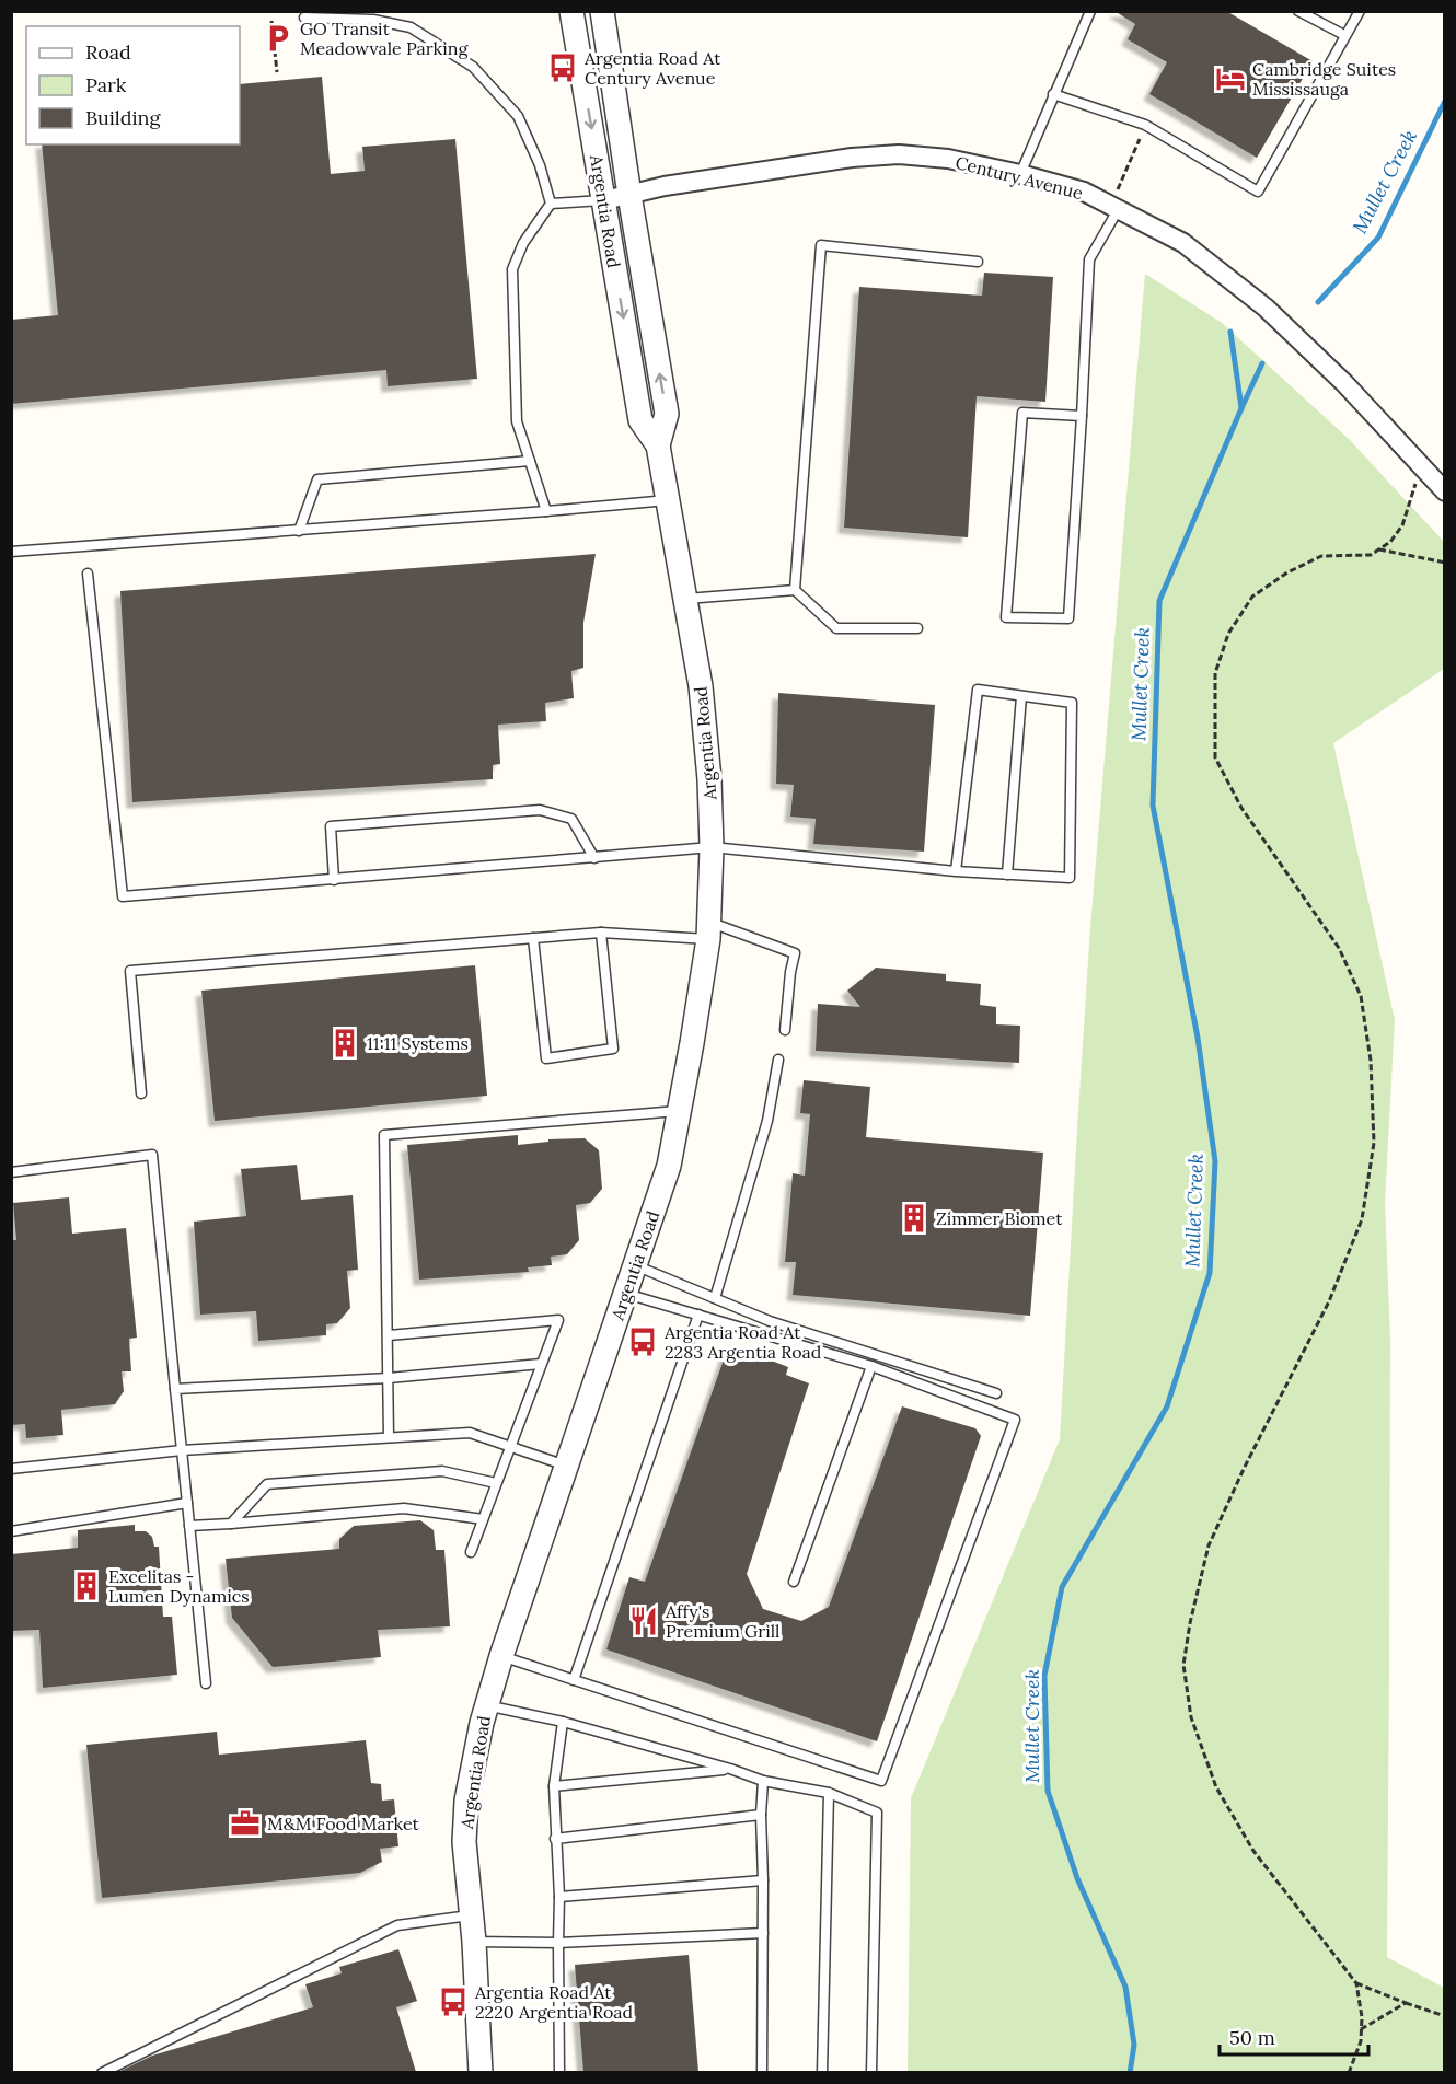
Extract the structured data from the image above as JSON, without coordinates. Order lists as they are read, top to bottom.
{
  "streets": {
    "street": ["Century Avenue", "Argentia Road"]
  },
  "crossings": [
    ["Century Avenue", "Argentia Road"]
  ],
  "water": ["Mullet Creek"],
  "places": {
    "parking": ["GO Transit Meadowvale Parking"],
    "bus stop": ["Argentia Road At Century Avenue", "Argentia Road At 2283 Argentia Road", "Argentia Road At 2220 Argentia Road"],
    "hotel": ["Cambridge Suites Mississauga"],
    "building": ["11:11 Systems", "Zimmer Biomet", "Excelitas - Lumen Dynamics"],
    "restaurant": ["Affy's Premium Grill"],
    "office": ["M&M Food Market"]
  },
  "legend": ["Road", "Park", "Building"],
  "scale_bar": "50 m"
}
